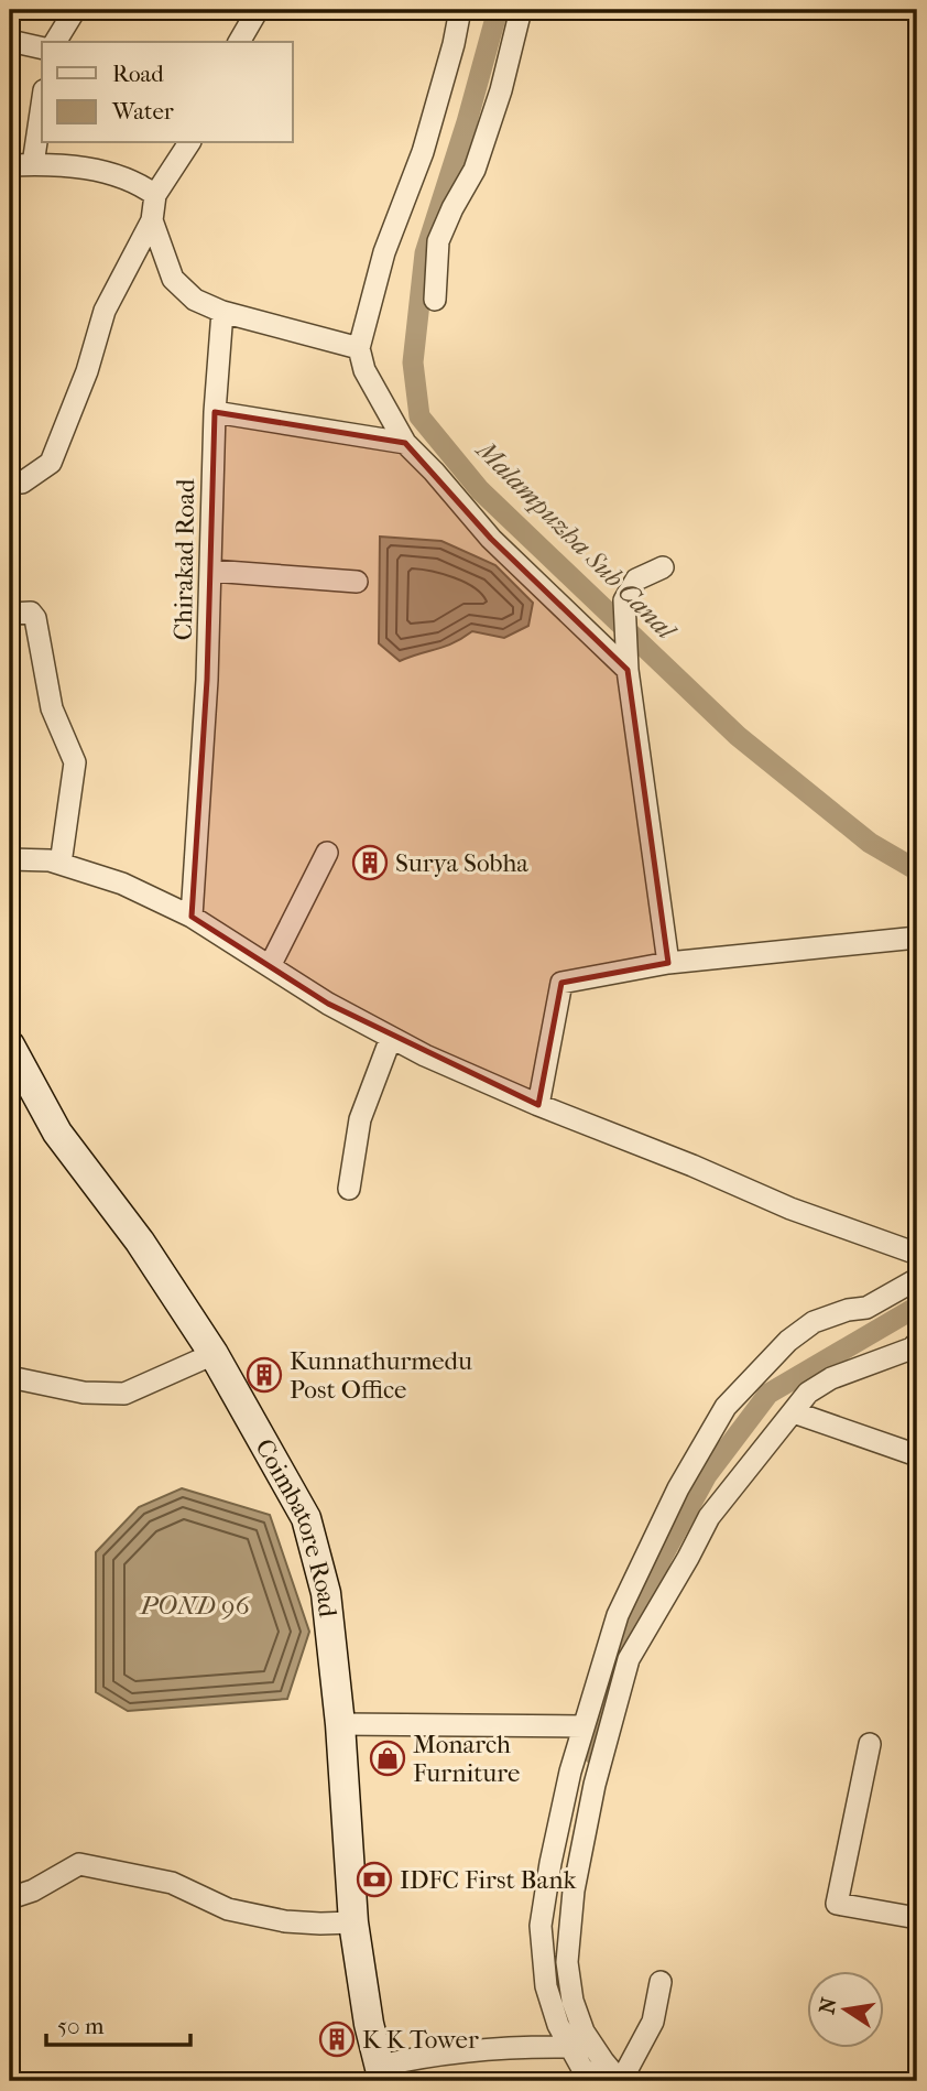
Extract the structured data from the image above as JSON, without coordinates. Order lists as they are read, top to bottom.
{
  "streets": {
    "main road": ["Coimbatore Road"],
    "street": ["Chirakad Road"]
  },
  "water": ["Malampuzha Sub Canal", "POND 96"],
  "places": {
    "building": ["Surya Sobha", "Kunnathurmedu Post Office", "K K Tower"],
    "shop": ["Monarch Furniture"],
    "bank": ["IDFC First Bank"]
  },
  "legend": ["Road", "Water"],
  "scale_bar": "50 m",
  "north": "left"
}
